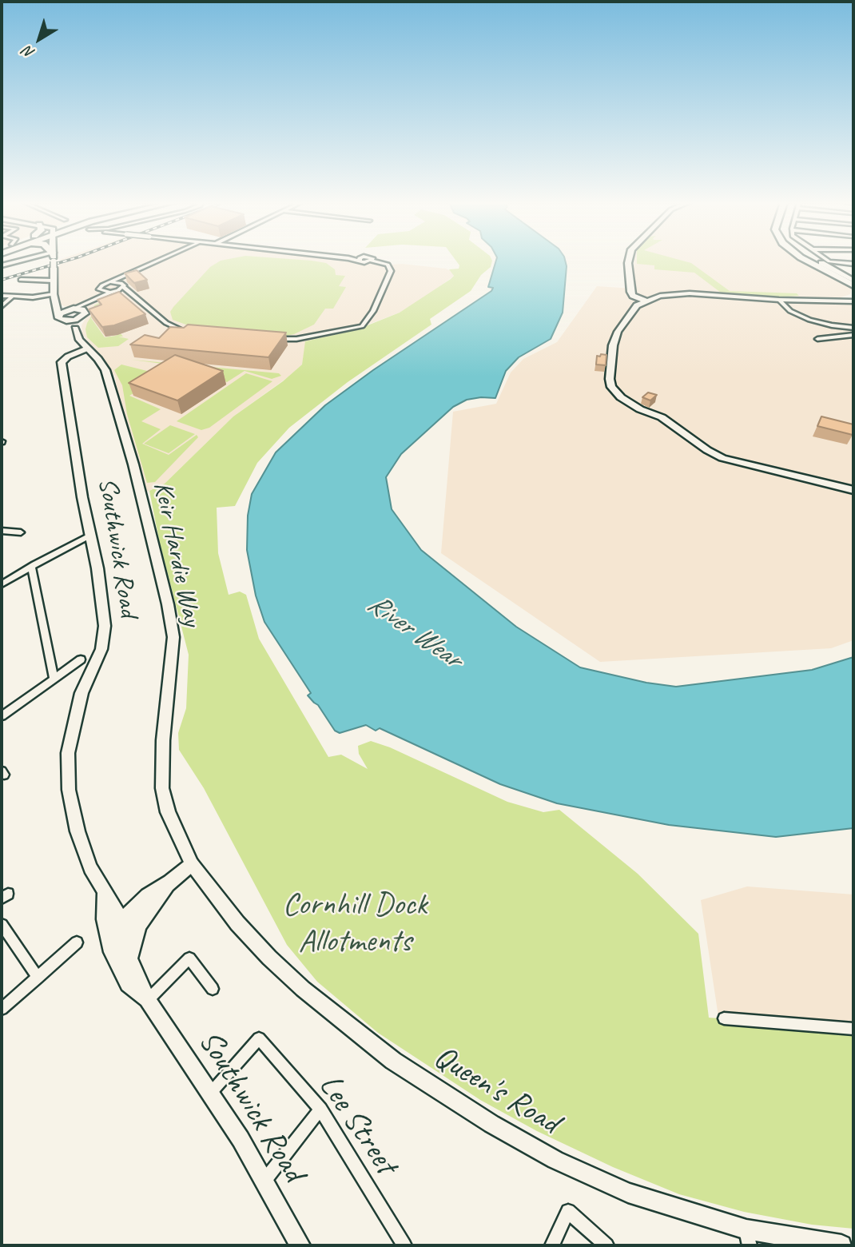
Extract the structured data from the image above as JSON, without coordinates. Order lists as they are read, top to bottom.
{
  "streets": {
    "street": [
      "Southwick Road",
      "Keir Hardie Way",
      "Queen's Road",
      "Lee Street"
    ]
  },
  "crossings": [
    ["Southwick Road", "Keir Hardie Way"],
    ["Southwick Road", "Lee Street"],
    ["Keir Hardie Way", "Queen's Road"]
  ],
  "water": ["River Wear"],
  "parks": ["Cornhill Dock Allotments"],
  "north": "bottom left"
}
